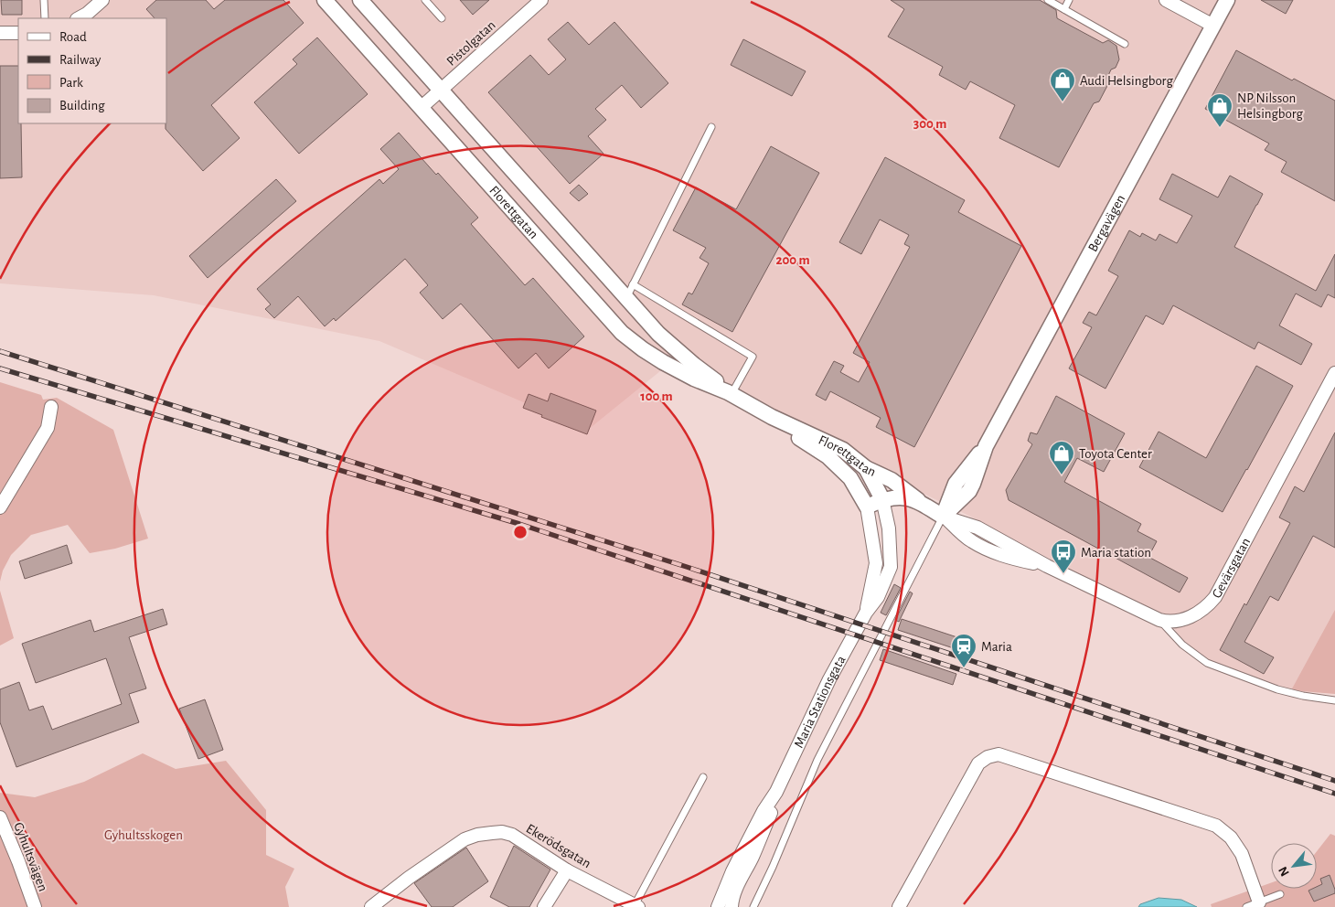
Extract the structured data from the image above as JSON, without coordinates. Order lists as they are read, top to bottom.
{
  "streets": {
    "street": [
      "Pistolgatan",
      "Florettgatan",
      "Bergavägen",
      "Gevärsgatan",
      "Maria Stationsgata",
      "Ekerödsgatan",
      "Gyhultsvägen"
    ]
  },
  "crossings": [
    ["Pistolgatan", "Florettgatan"],
    ["Florettgatan", "Gevärsgatan"],
    ["Florettgatan", "Maria Stationsgata"],
    ["Bergavägen", "Gevärsgatan"],
    ["Gevärsgatan", "Maria Stationsgata"]
  ],
  "parks": ["Gyhultsskogen"],
  "places": {
    "shop": ["Audi Helsingborg", "NP Nilsson Helsingborg", "Toyota Center"],
    "bus stop": ["Maria station"],
    "station": ["Maria"]
  },
  "legend": [
    "Road",
    "Railway",
    "Park",
    "Building"
  ],
  "north": "bottom left",
  "rings": ["300 m", "200 m", "100 m"]
}
